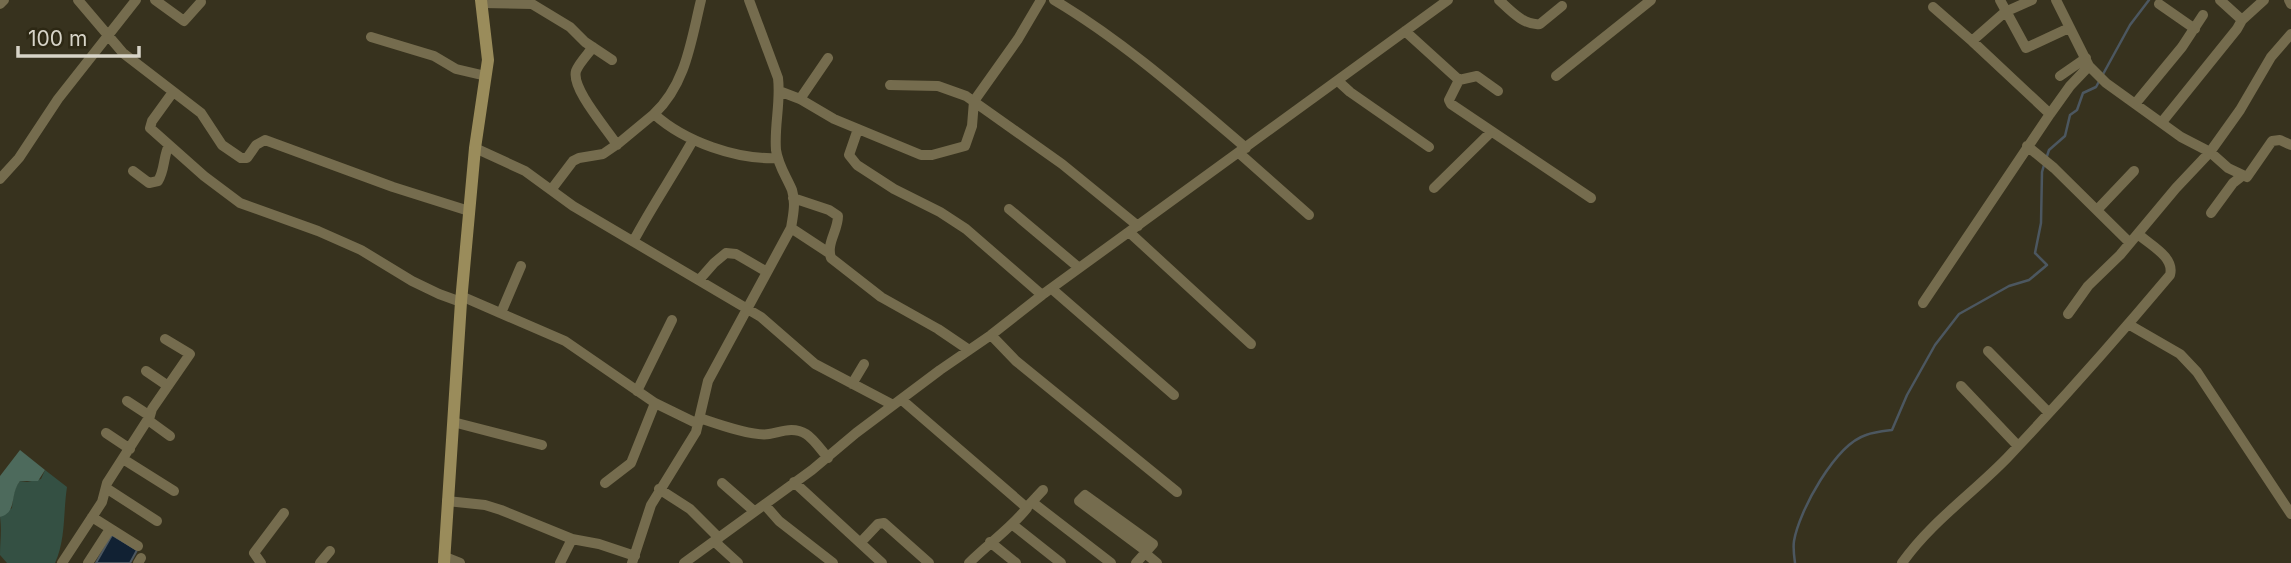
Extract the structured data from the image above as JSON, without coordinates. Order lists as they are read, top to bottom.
{
  "scale_bar": "100 m"
}
